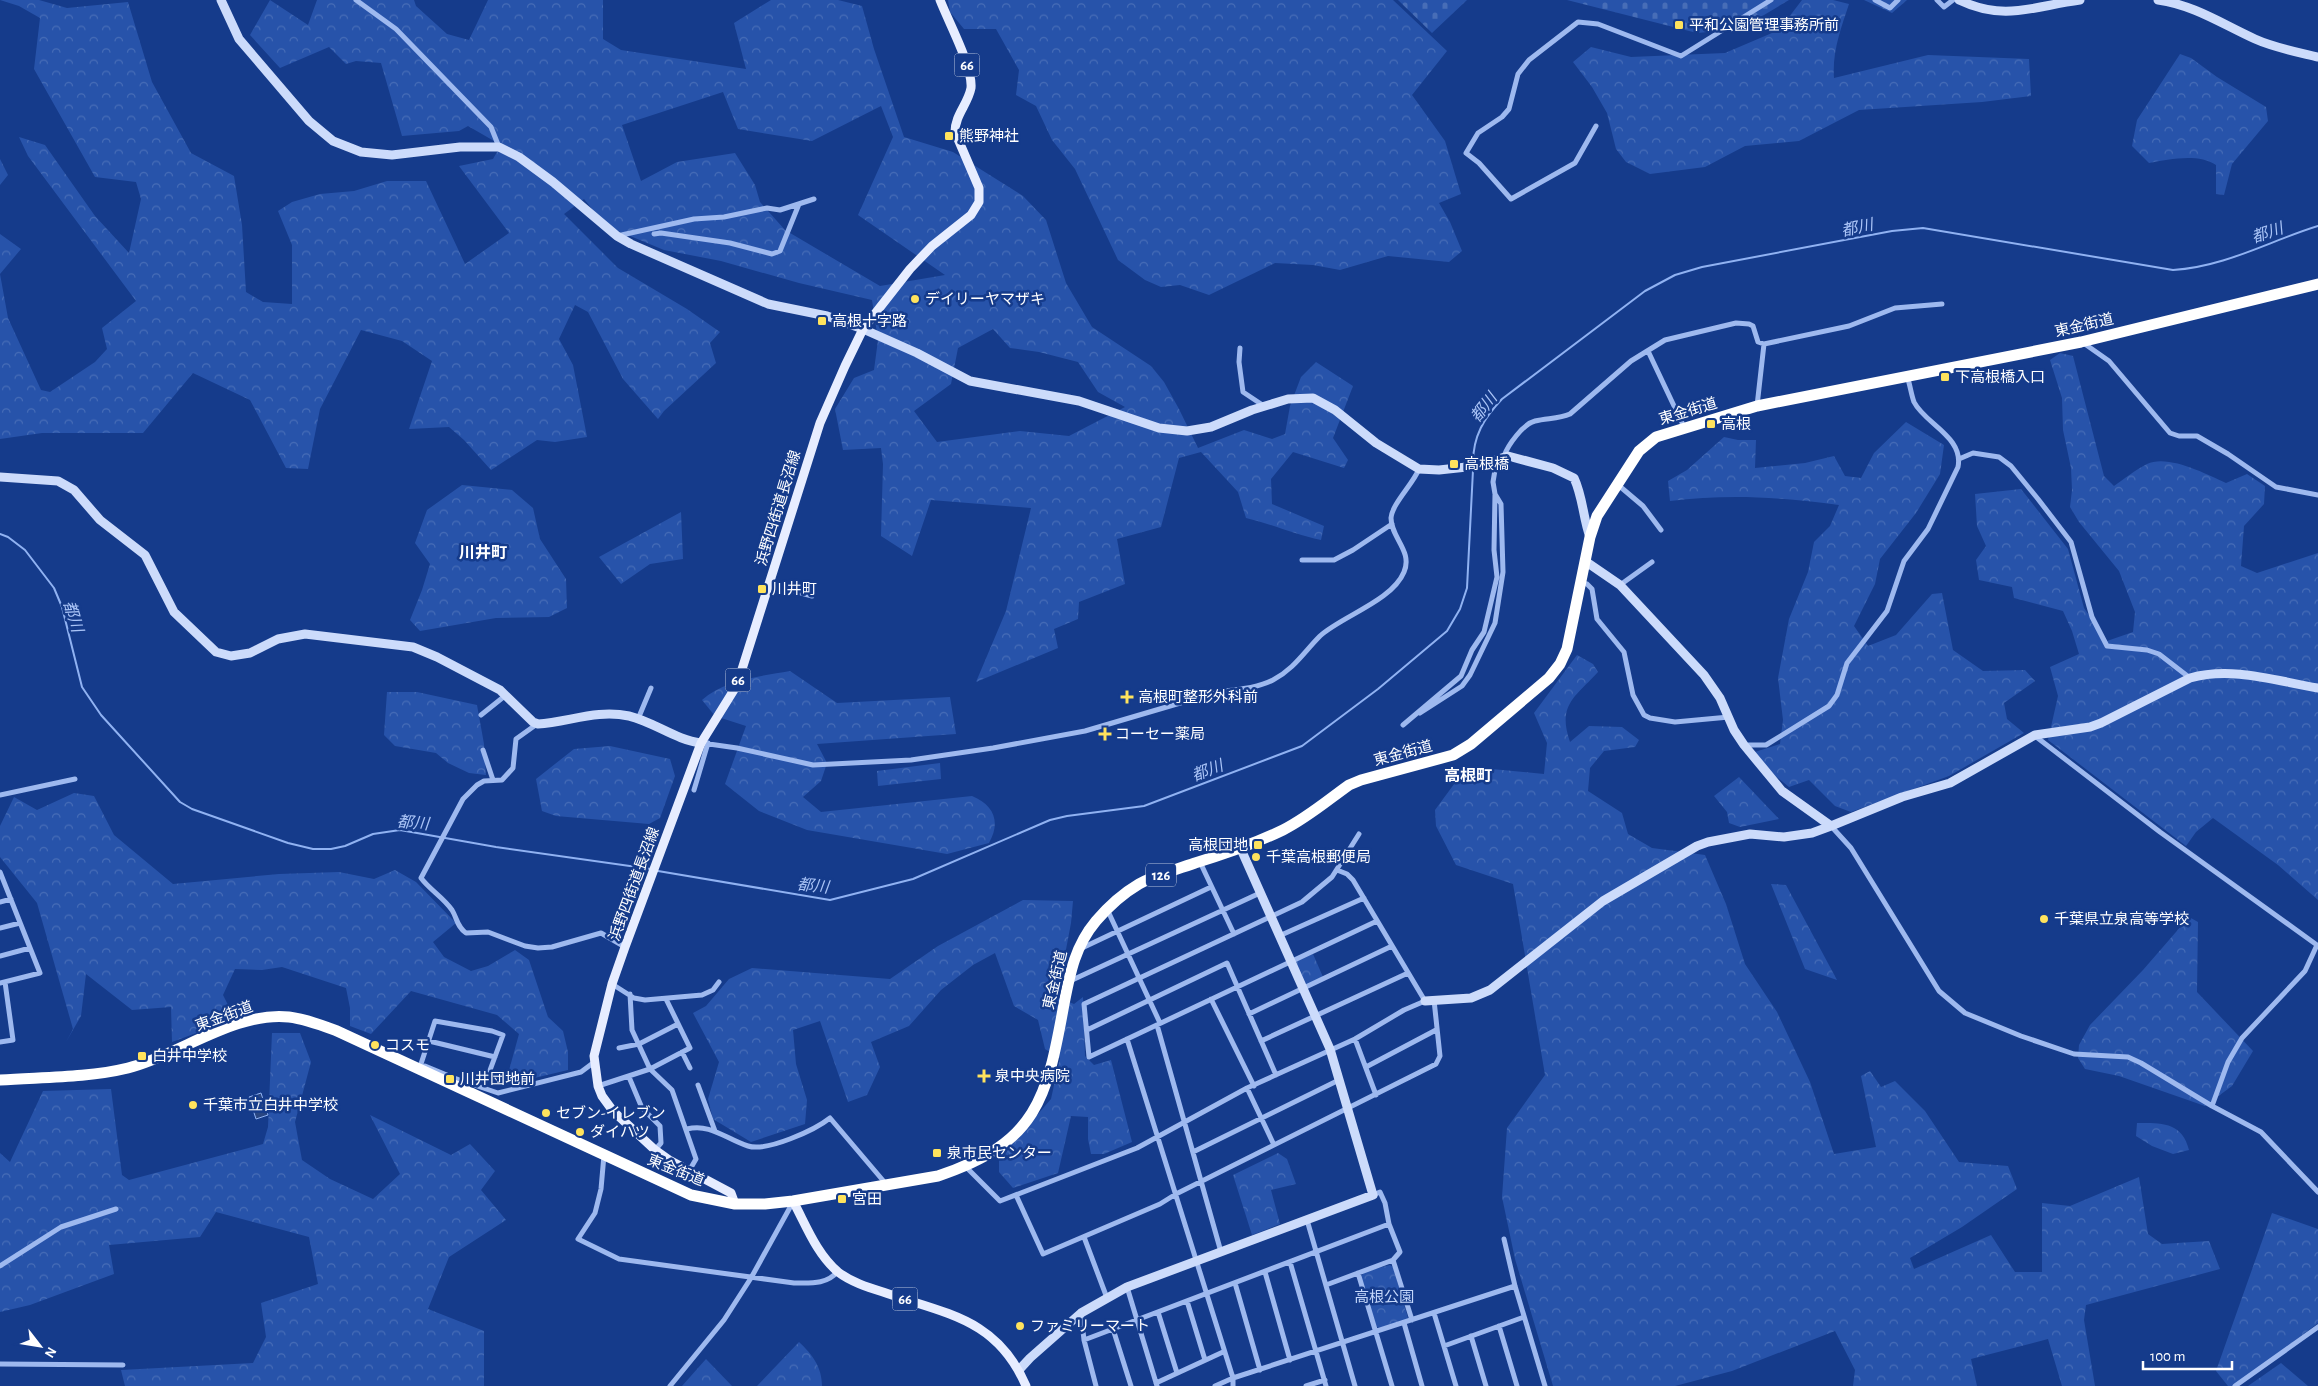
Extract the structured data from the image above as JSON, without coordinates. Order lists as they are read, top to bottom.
{
  "streets": {
    "highway": ["東金街道", "126"],
    "main road": ["66", "浜野四街道長沼線"]
  },
  "crossings": [
    ["66", "東金街道"],
    ["東金街道", "浜野四街道長沼線"]
  ],
  "districts": ["川井町", "高根町"],
  "water": ["都川"],
  "parks": ["高根公園"],
  "places": {
    "transit": [
      "平和公園管理事務所前",
      "熊野神社",
      "高根十字路",
      "下高根橋入口",
      "高根",
      "高根橋",
      "川井町",
      "高根団地",
      "白井中学校",
      "川井団地前",
      "泉市民センター",
      "宮田"
    ],
    "other": [
      "デイリーヤマザキ",
      "千葉高根郵便局",
      "千葉県立泉高等学校",
      "コスモ",
      "千葉市立白井中学校",
      "セブン-イレブン",
      "ダイハツ",
      "ファミリーマート"
    ],
    "health": ["高根町整形外科前", "コーセー薬局", "泉中央病院"]
  },
  "scale_bar": "100 m",
  "north": "bottom right"
}
